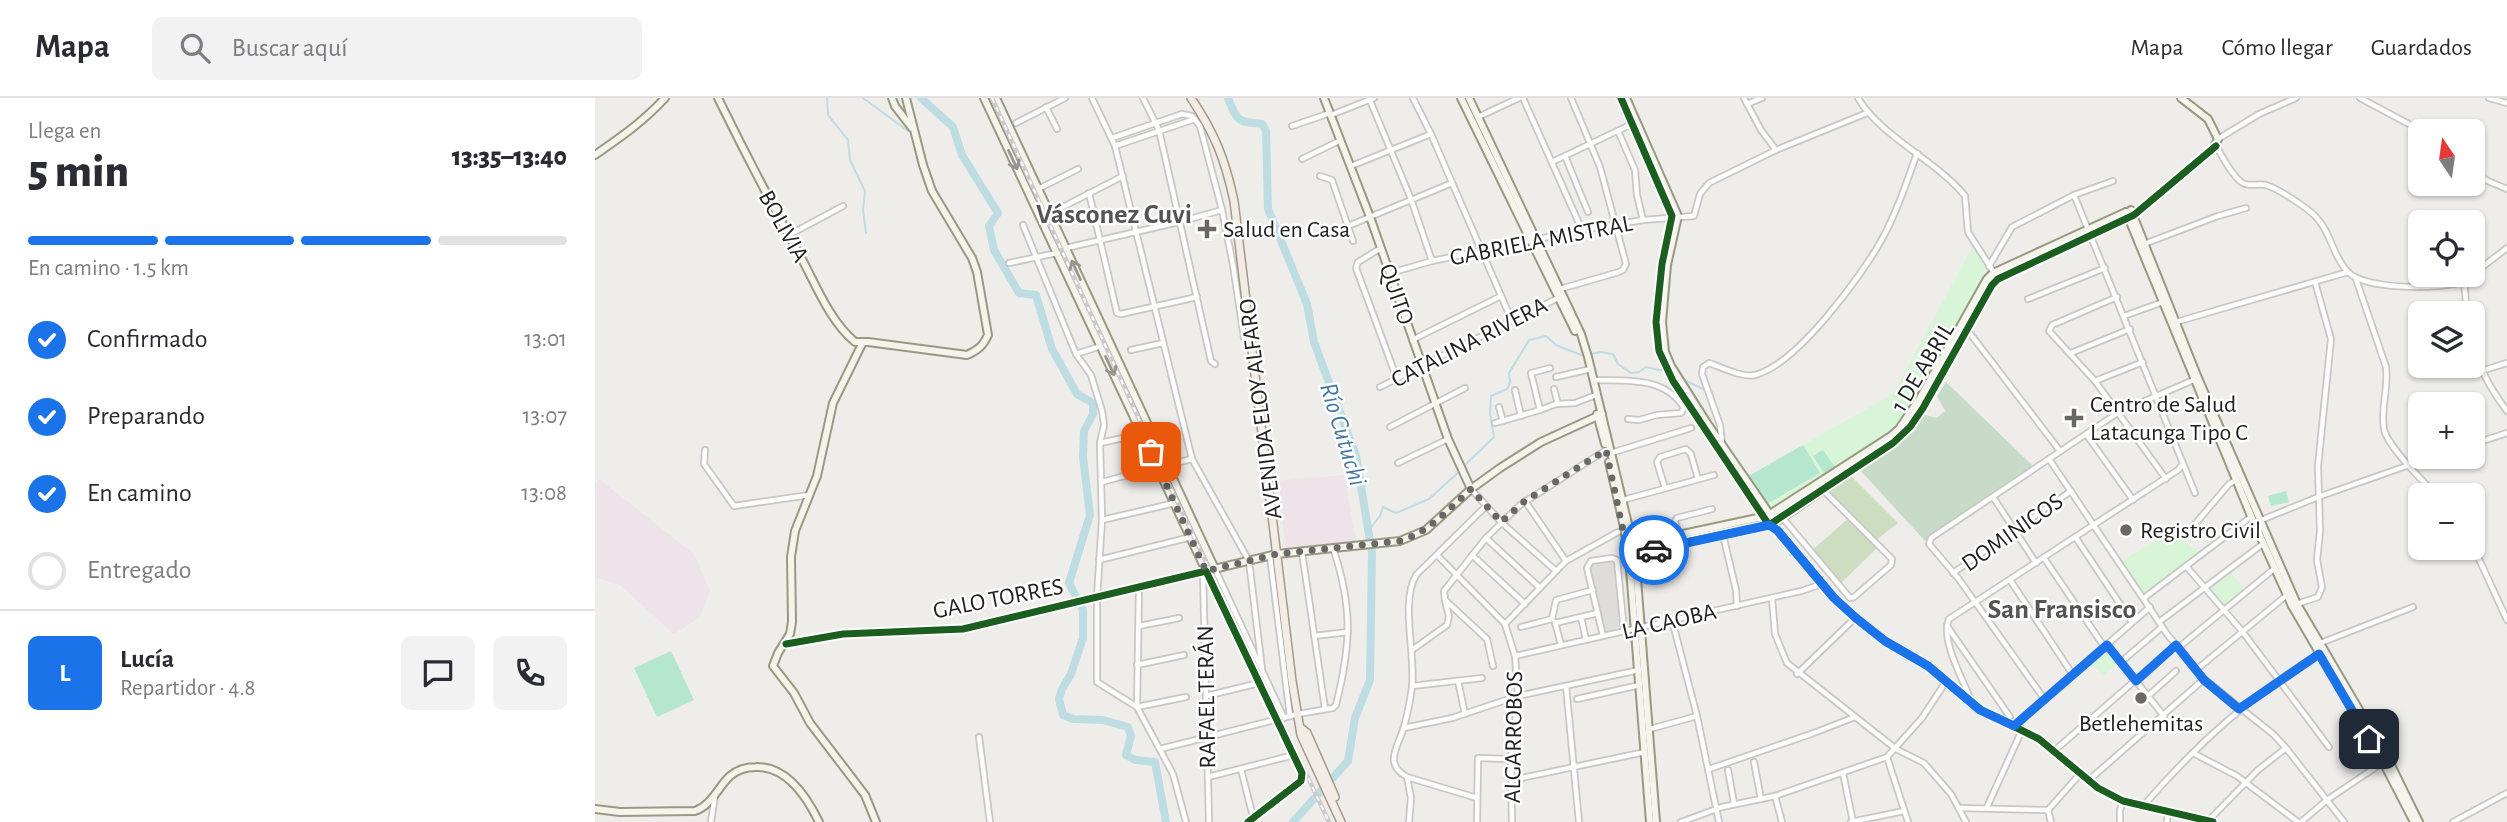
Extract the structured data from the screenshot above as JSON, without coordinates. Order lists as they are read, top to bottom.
{
  "streets": {
    "main road": ["AVENIDA ELOY ALFARO"],
    "street": [
      "BOLIVIA",
      "GABRIELA MISTRAL",
      "QUITO",
      "CATALINA RIVERA",
      "1 DE ABRIL",
      "DOMINICOS",
      "GALO TORRES",
      "LA CAOBA",
      "RAFAEL TERÁN",
      "ALGARROBOS"
    ]
  },
  "crossings": [
    ["GABRIELA MISTRAL", "QUITO"],
    ["QUITO", "CATALINA RIVERA"],
    ["QUITO", "GALO TORRES"],
    ["AVENIDA ELOY ALFARO", "GALO TORRES"],
    ["GALO TORRES", "RAFAEL TERÁN"],
    ["LA CAOBA", "ALGARROBOS"]
  ],
  "districts": ["Vásconez Cuvi", "San Fransisco"],
  "water": ["Río Cutuchi"],
  "places": {
    "health": ["Salud en Casa", "Centro de Salud Latacunga Tipo C"],
    "other": ["Registro Civil", "Betlehemitas"]
  },
  "north": "top",
  "page": {
    "header": "Mapa",
    "search": "Buscar aquí",
    "nav": ["Mapa", "Cómo llegar", "Guardados"],
    "heading": ["5 min", "Llega en", "13:35–13:40"],
    "panel": ["Lucía", "Repartidor · 4.8"],
    "map_buttons": ["+", "−"],
    "bar": "En camino · 1.5 km",
    "list": [
      ["Confirmado", "13:01"],
      ["Preparando", "13:07"],
      ["En camino", "13:08"],
      "Entregado"
    ],
    "round": "L"
  }
}
